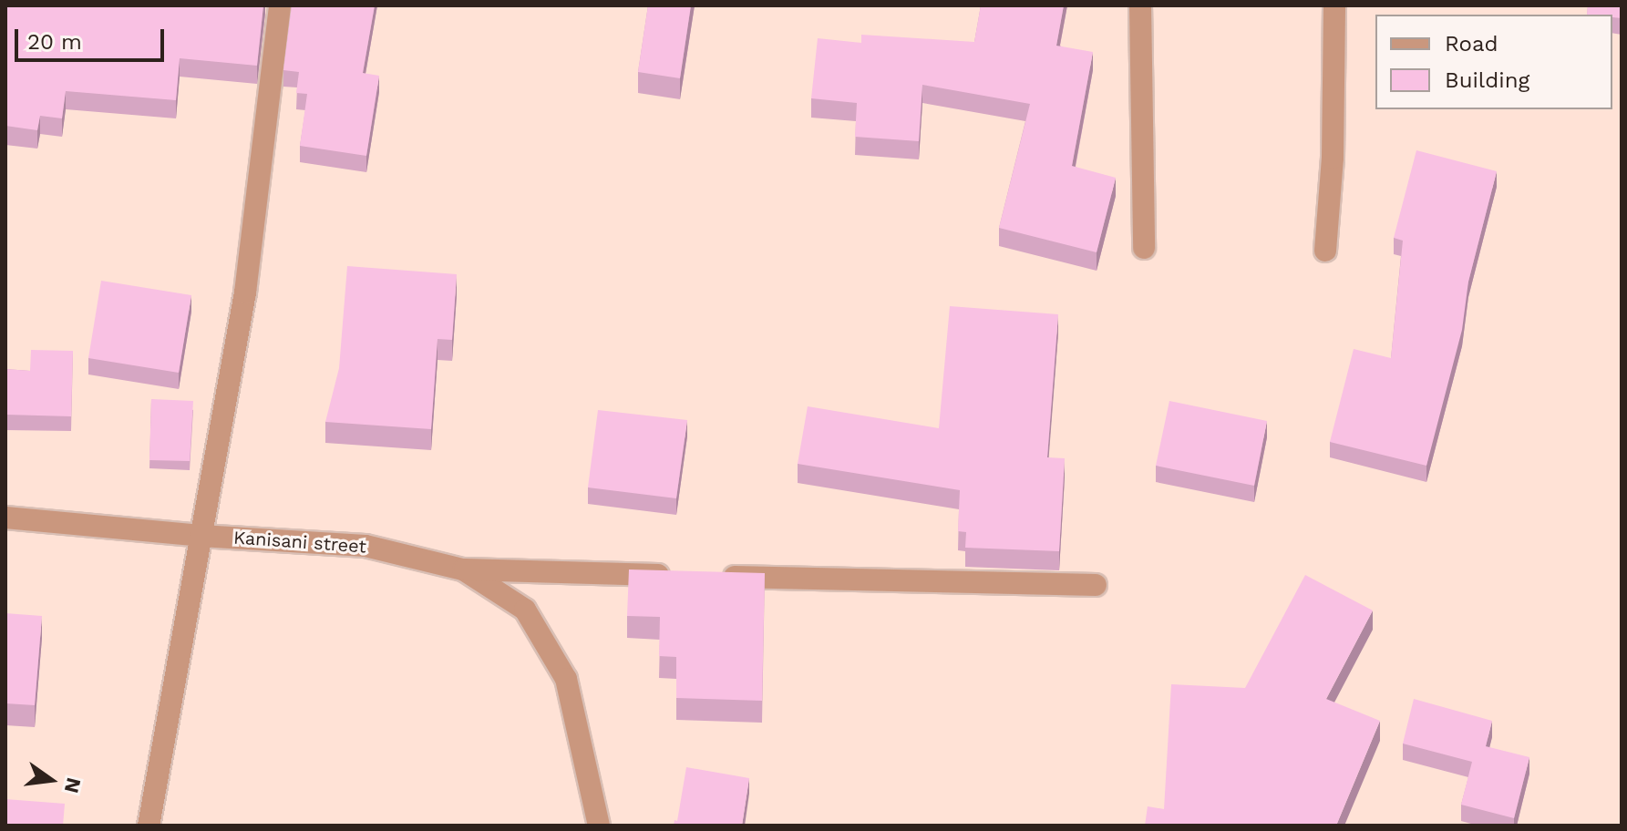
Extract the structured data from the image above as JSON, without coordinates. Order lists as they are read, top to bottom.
{
  "streets": {
    "street": ["Kanisani street"]
  },
  "legend": ["Road", "Building"],
  "scale_bar": "20 m",
  "north": "right"
}
